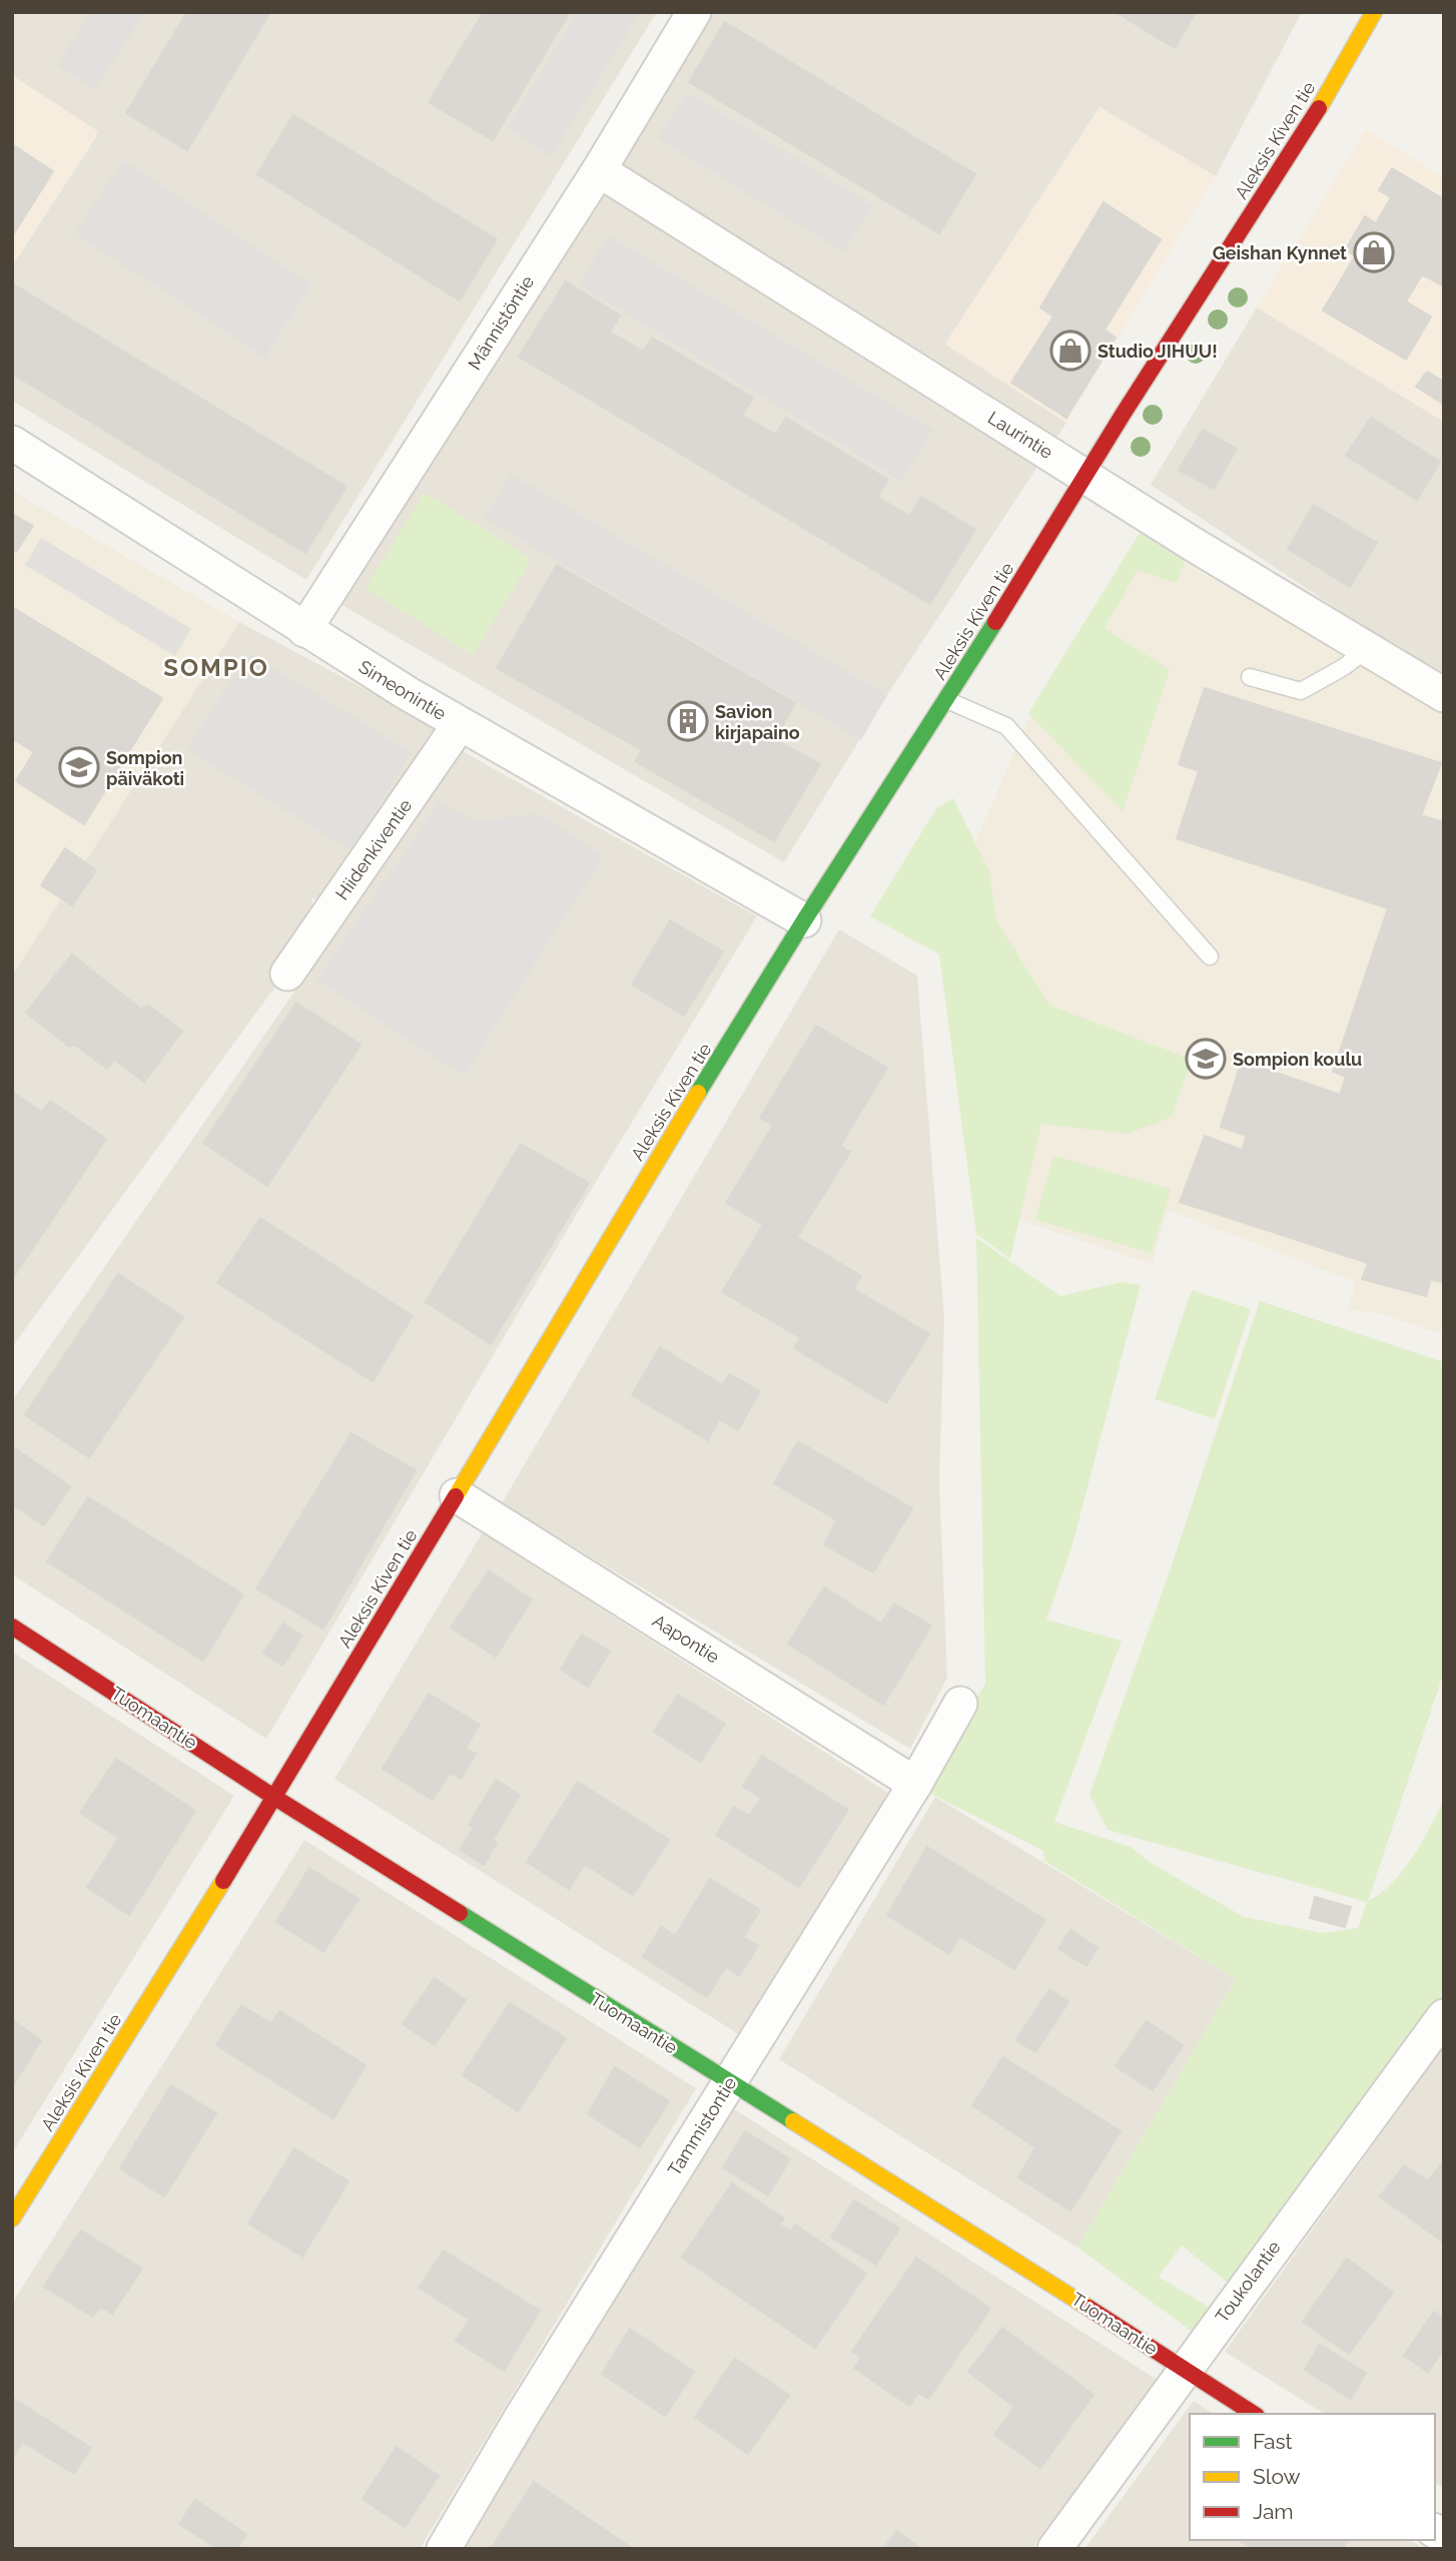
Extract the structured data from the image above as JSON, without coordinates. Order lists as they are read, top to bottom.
{
  "streets": {
    "street": [
      "Aleksis Kiven tie",
      "Männistöntie",
      "Laurintie",
      "Simeonintie",
      "Hiidenkiventie",
      "Aapontie",
      "Tuomaantie",
      "Tammistontie",
      "Toukolantie"
    ]
  },
  "crossings": [
    ["Aleksis Kiven tie", "Laurintie"],
    ["Aleksis Kiven tie", "Simeonintie"],
    ["Aleksis Kiven tie", "Aapontie"],
    ["Aleksis Kiven tie", "Tuomaantie"],
    ["Männistöntie", "Laurintie"],
    ["Männistöntie", "Simeonintie"],
    ["Simeonintie", "Hiidenkiventie"],
    ["Aapontie", "Tammistontie"],
    ["Tuomaantie", "Tammistontie"],
    ["Tuomaantie", "Toukolantie"]
  ],
  "districts": ["SOMPIO"],
  "places": {
    "shop": ["Geishan Kynnet", "Studio JIHUU!"],
    "building": ["Savion kirjapaino"],
    "school or university": ["Sompion päiväkoti", "Sompion koulu"]
  },
  "legend": ["Fast", "Slow", "Jam"]
}
